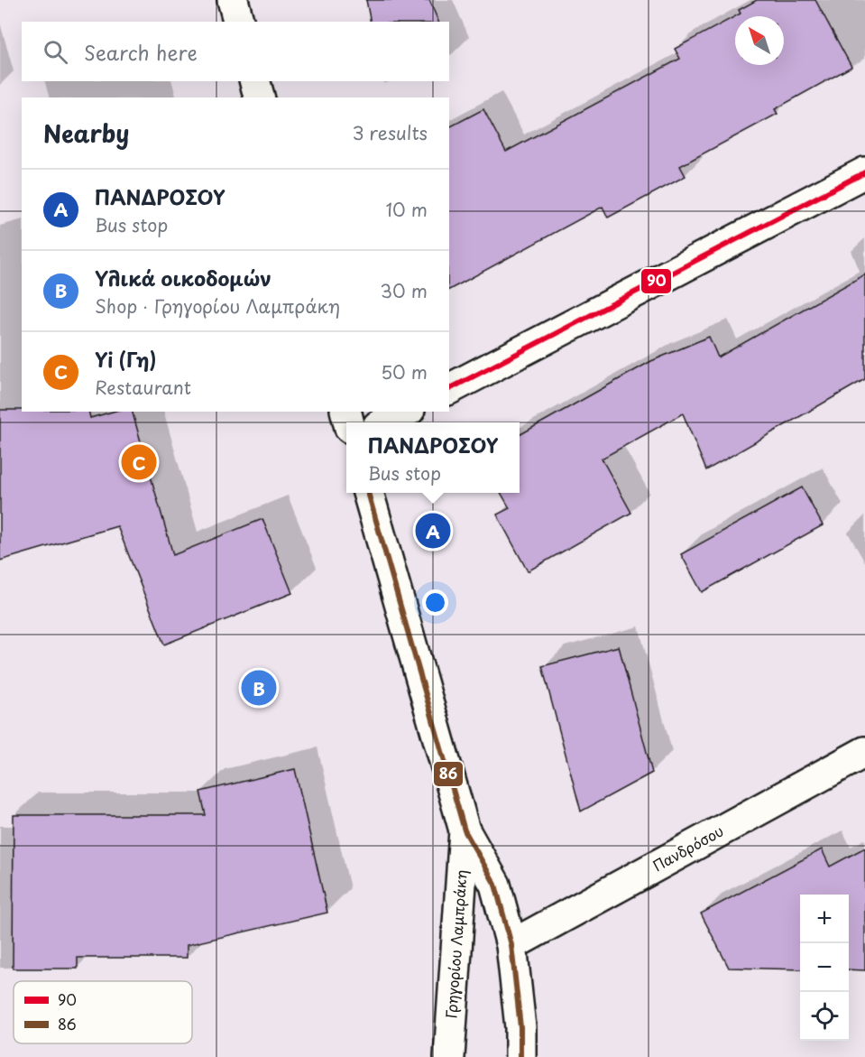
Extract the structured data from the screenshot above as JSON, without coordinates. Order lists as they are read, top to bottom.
{
  "streets": {
    "main road": ["Πανδρόσου", "Γρηγορίου Λαμπράκη"]
  },
  "crossings": [
    ["Πανδρόσου", "Γρηγορίου Λαμπράκη"]
  ],
  "lines": ["transit line 90", "transit line 86"],
  "legend": ["90", "86"],
  "north": "top left",
  "page": {
    "search": "Search here",
    "heading": ["Nearby", "3 results"],
    "list": [
      {
        "mark": "A",
        "name": "ΠΑΝΔΡΟΣΟΥ",
        "note": "Bus stop",
        "value": "10 m"
      },
      {
        "mark": "B",
        "name": "Υλικά οικοδομών",
        "note": "Shop · Γρηγορίου Λαμπράκη",
        "value": "30 m"
      },
      {
        "mark": "C",
        "name": "Yi (Γη)",
        "note": "Restaurant",
        "value": "50 m"
      }
    ],
    "popup": ["ΠΑΝΔΡΟΣΟΥ", "Bus stop"],
    "pins": ["C", "A", "B"],
    "map_buttons": ["+", "−"]
  }
}
